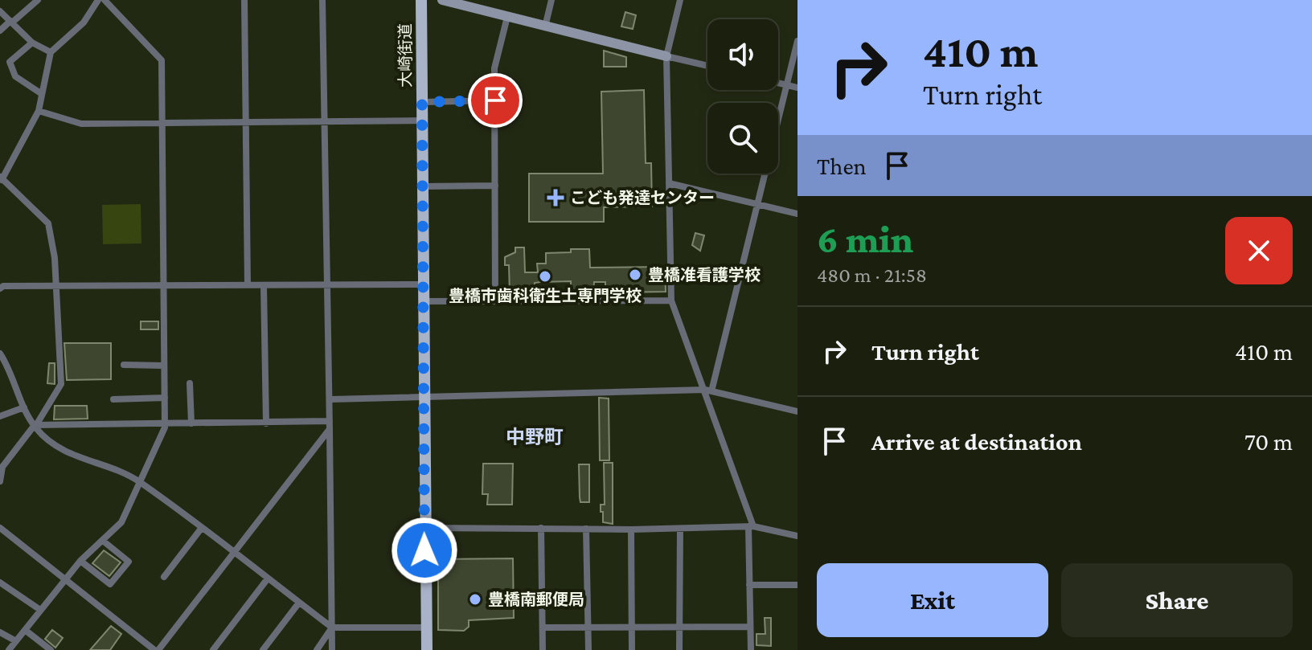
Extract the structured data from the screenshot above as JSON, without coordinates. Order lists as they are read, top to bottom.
{
  "streets": {
    "main road": ["大崎街道"]
  },
  "districts": ["中野町"],
  "places": {
    "health": ["こども発達センター"],
    "other": ["豊橋准看護学校", "豊橋市歯科衛生士専門学校", "豊橋南郵便局"]
  },
  "page": {
    "turn": ["410 m", "Turn right"],
    "then": "Then",
    "heading": ["6 min", "480 m · 21:58"],
    "list": [
      {
        "name": "Turn right",
        "value": "410 m"
      },
      {
        "name": "Arrive at destination",
        "value": "70 m"
      }
    ],
    "buttons": ["Exit", "Share"]
  }
}
